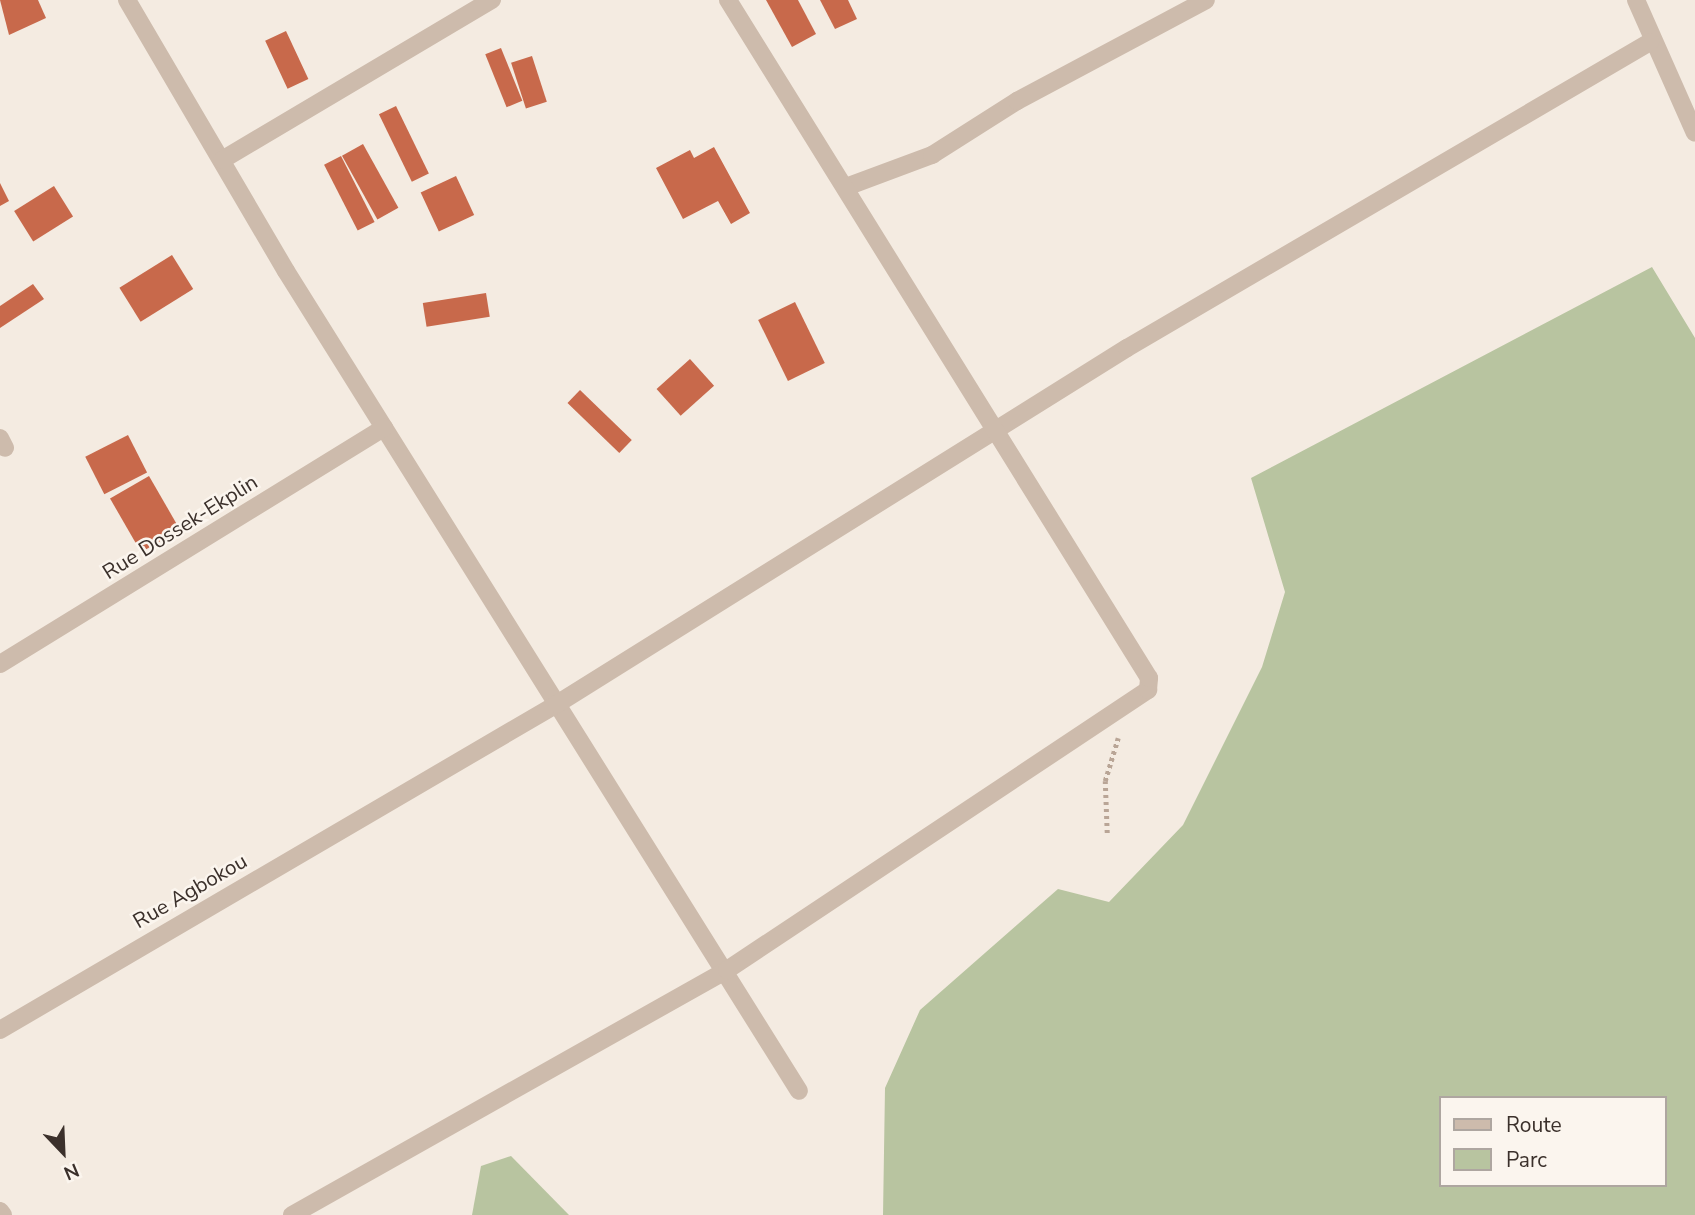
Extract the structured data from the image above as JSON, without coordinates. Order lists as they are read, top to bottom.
{
  "streets": {
    "street": ["Rue Dossek-Ekplin", "Rue Agbokou"]
  },
  "legend": ["Route", "Parc"],
  "north": "bottom right"
}
